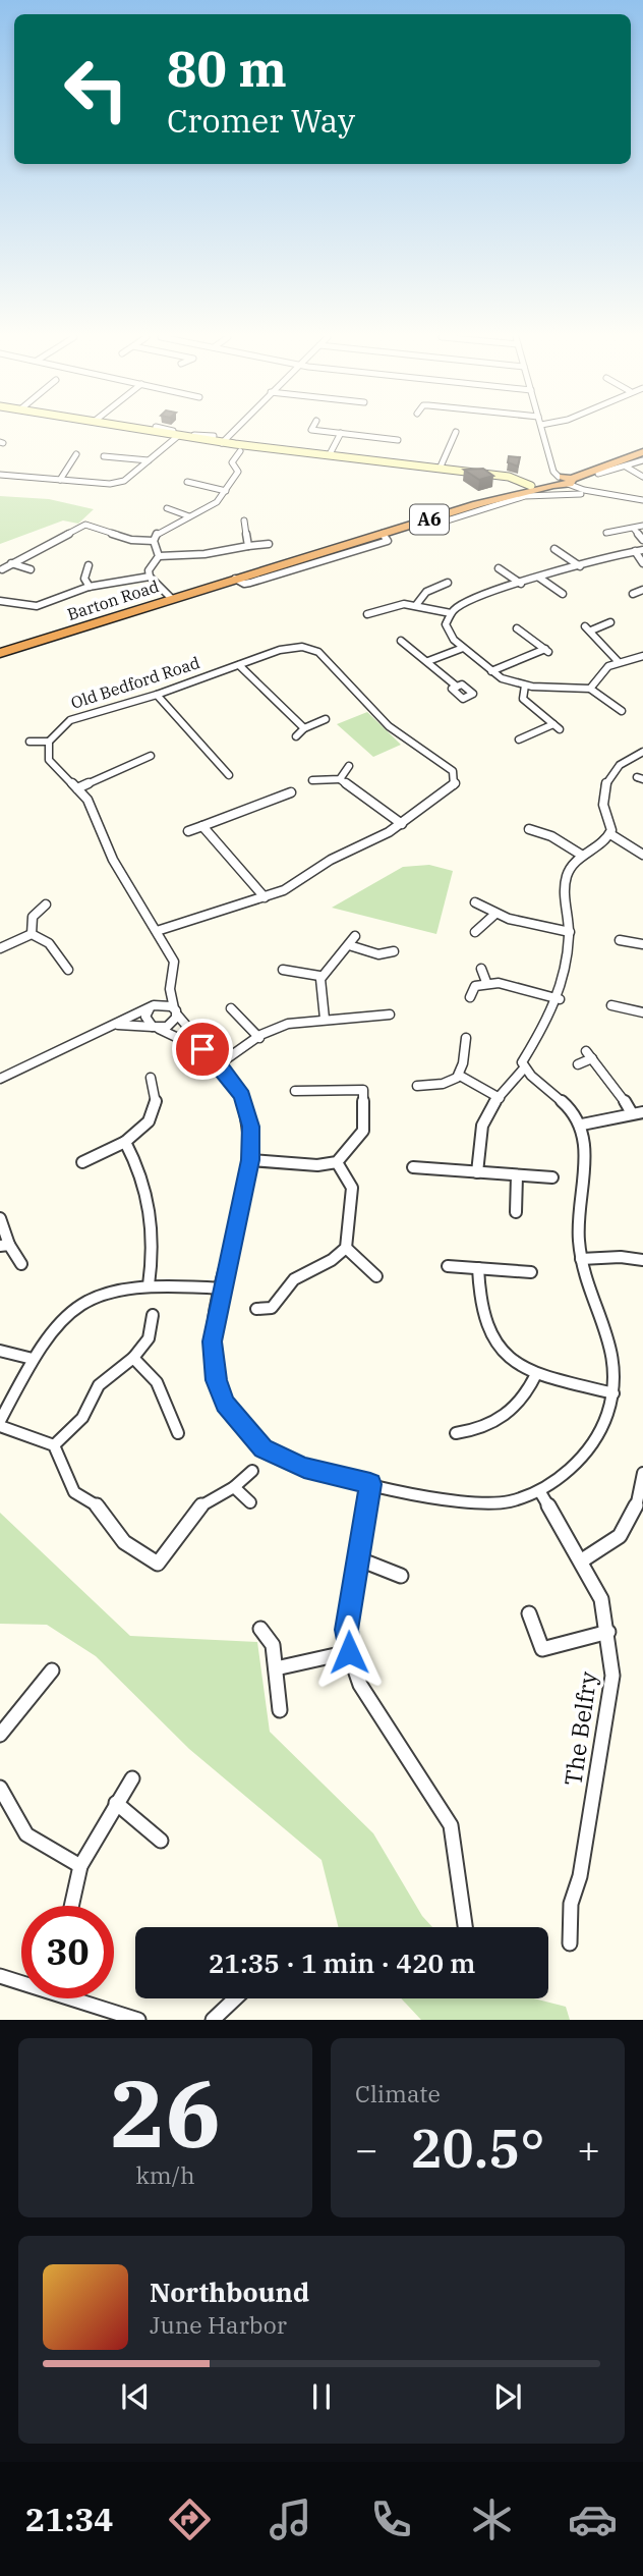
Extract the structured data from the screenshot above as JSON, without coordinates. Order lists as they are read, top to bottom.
{
  "streets": {
    "highway": ["A6", "Barton Road"],
    "street": ["Old Bedford Road", "The Belfry"]
  },
  "crossings": [
    ["A6", "Barton Road"]
  ],
  "page": {
    "turn": ["80 m", "Cromer Way"],
    "limit": "30",
    "trip": "21:35 · 1 min · 420 m",
    "tile": [
      ["26", "km/h"],
      "Climate"
    ],
    "heat": ["−", "20.5°", "+"],
    "song": ["Northbound", "June Harbor"],
    "tabs": "21:34"
  }
}
